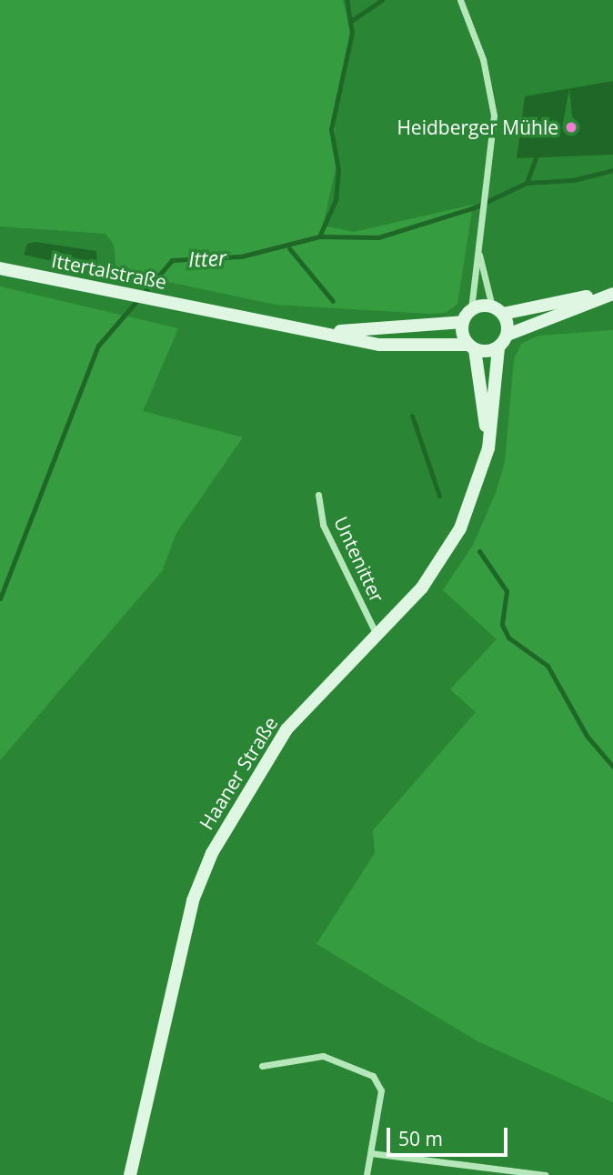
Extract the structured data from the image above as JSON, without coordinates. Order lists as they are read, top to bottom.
{
  "streets": {
    "main road": ["Ittertalstraße", "Haaner Straße"],
    "street": ["Untenitter"]
  },
  "crossings": [
    ["Ittertalstraße", "Haaner Straße"],
    ["Untenitter", "Haaner Straße"]
  ],
  "water": ["Itter"],
  "places": ["Heidberger Mühle"],
  "scale_bar": "50 m"
}
